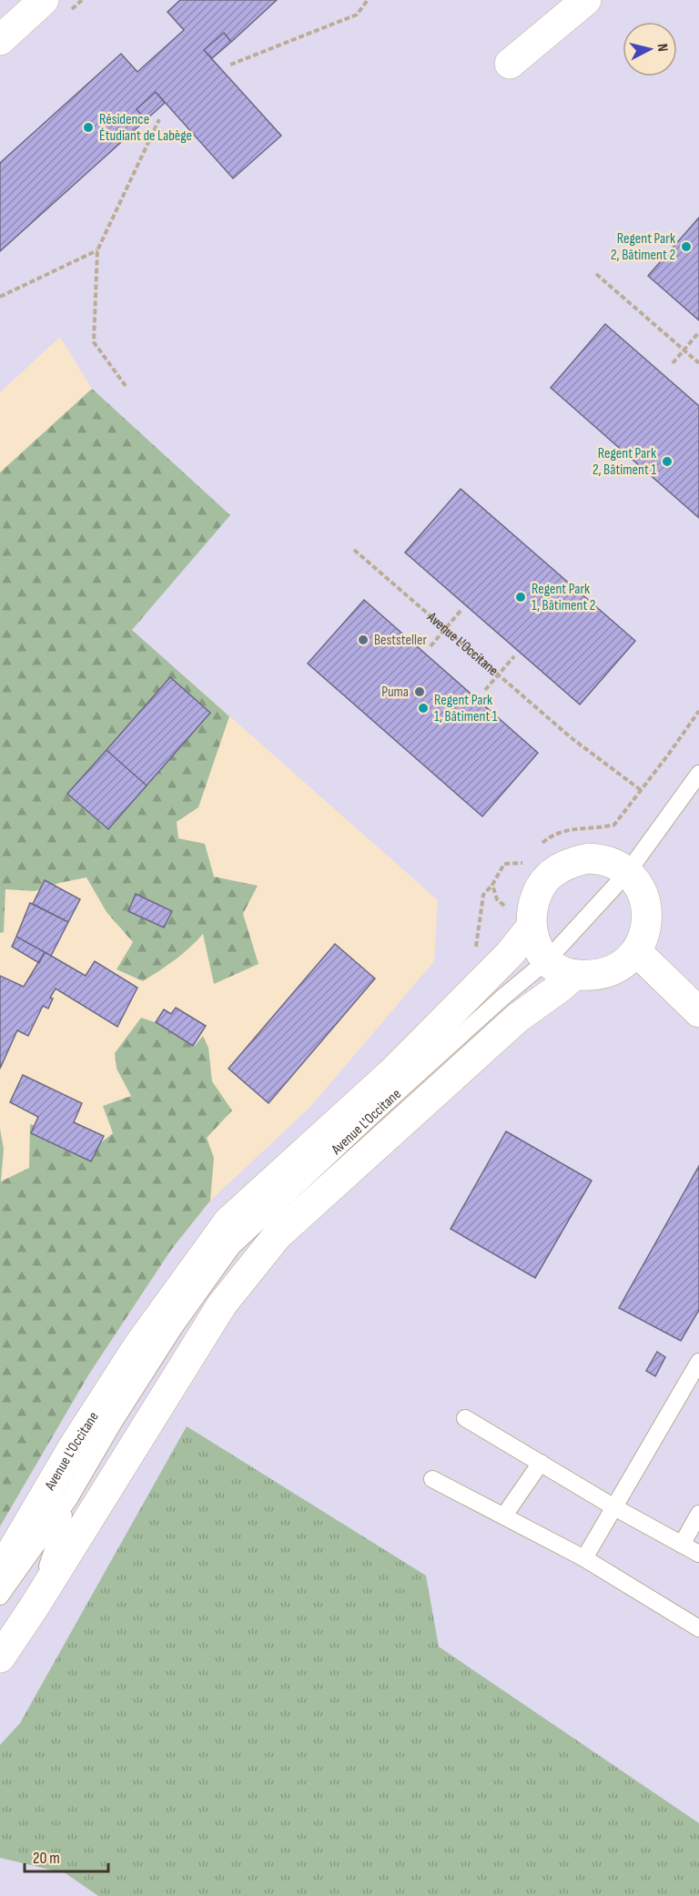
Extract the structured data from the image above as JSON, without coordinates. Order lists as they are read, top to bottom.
{
  "streets": {
    "street": ["Avenue L'Occitane"]
  },
  "places": [
    "Résidence Étudiant de Labège",
    "Regent Park 2, Bâtiment 2",
    "Regent Park 2, Bâtiment 1",
    "Regent Park 1, Bâtiment 2",
    "Beststeller",
    "Puma",
    "Regent Park 1, Bâtiment 1"
  ],
  "scale_bar": "20 m",
  "north": "right"
}
